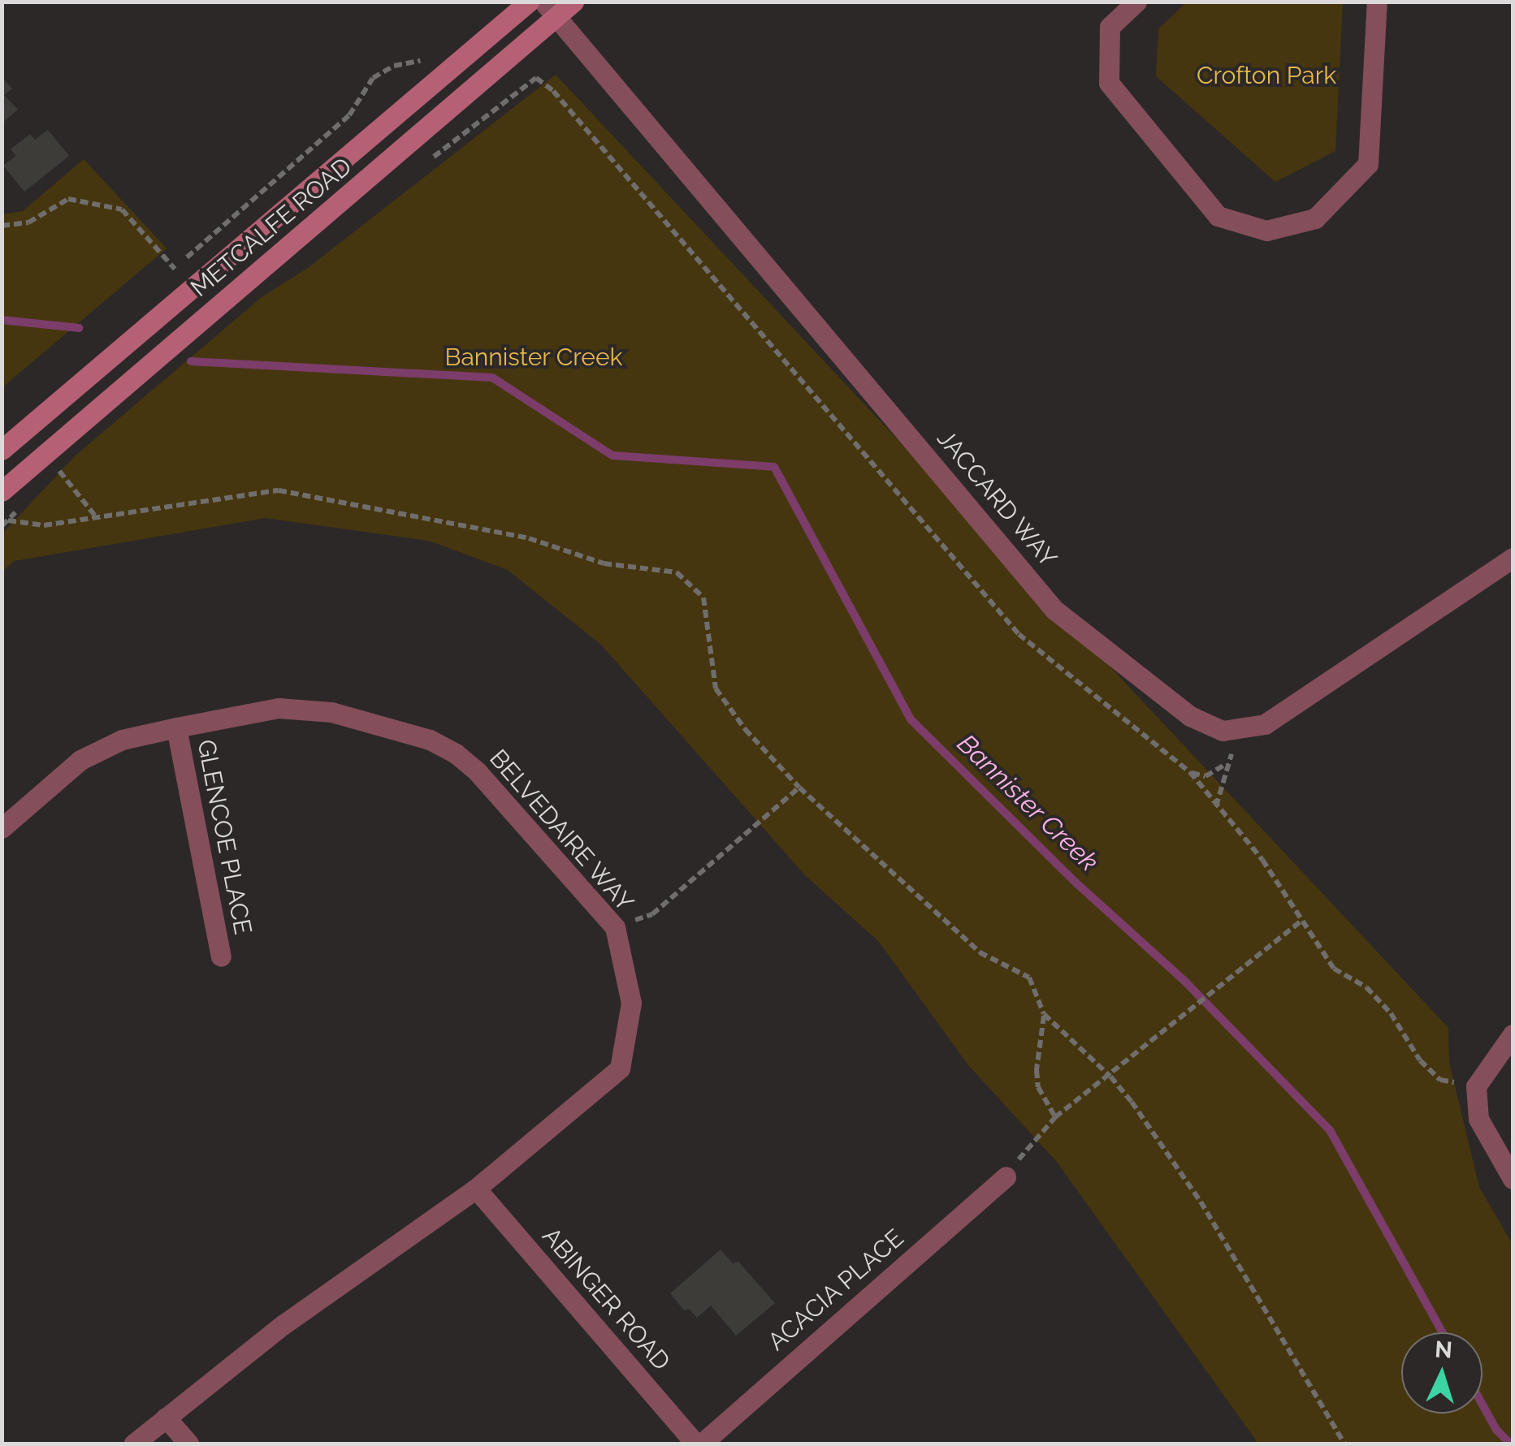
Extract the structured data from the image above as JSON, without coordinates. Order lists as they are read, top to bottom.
{
  "streets": {
    "main road": ["METCALFE ROAD"],
    "street": [
      "JACCARD WAY",
      "BELVEDAIRE WAY",
      "GLENCOE PLACE",
      "ACACIA PLACE",
      "ABINGER ROAD"
    ]
  },
  "crossings": [
    ["METCALFE ROAD", "JACCARD WAY"],
    ["BELVEDAIRE WAY", "GLENCOE PLACE"],
    ["BELVEDAIRE WAY", "ABINGER ROAD"],
    ["ACACIA PLACE", "ABINGER ROAD"]
  ],
  "water": ["Bannister Creek"],
  "parks": ["Crofton Park", "Bannister Creek"],
  "north": "top"
}
